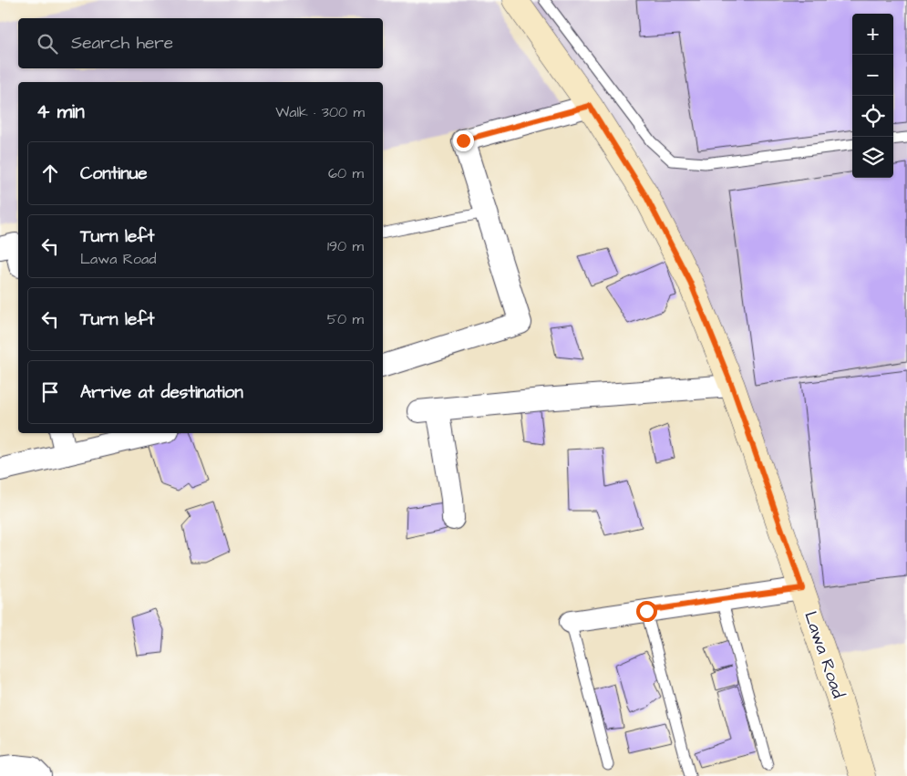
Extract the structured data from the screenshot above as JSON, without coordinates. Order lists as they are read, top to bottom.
{
  "streets": {
    "main road": ["Lawa Road"]
  },
  "page": {
    "map_buttons": ["+", "−"],
    "search": "Search here",
    "heading": ["4 min", "Walk · 300 m"],
    "list": [
      ["Continue", "60 m"],
      ["Turn left", "Lawa Road", "190 m"],
      ["Turn left", "50 m"],
      "Arrive at destination"
    ]
  }
}
